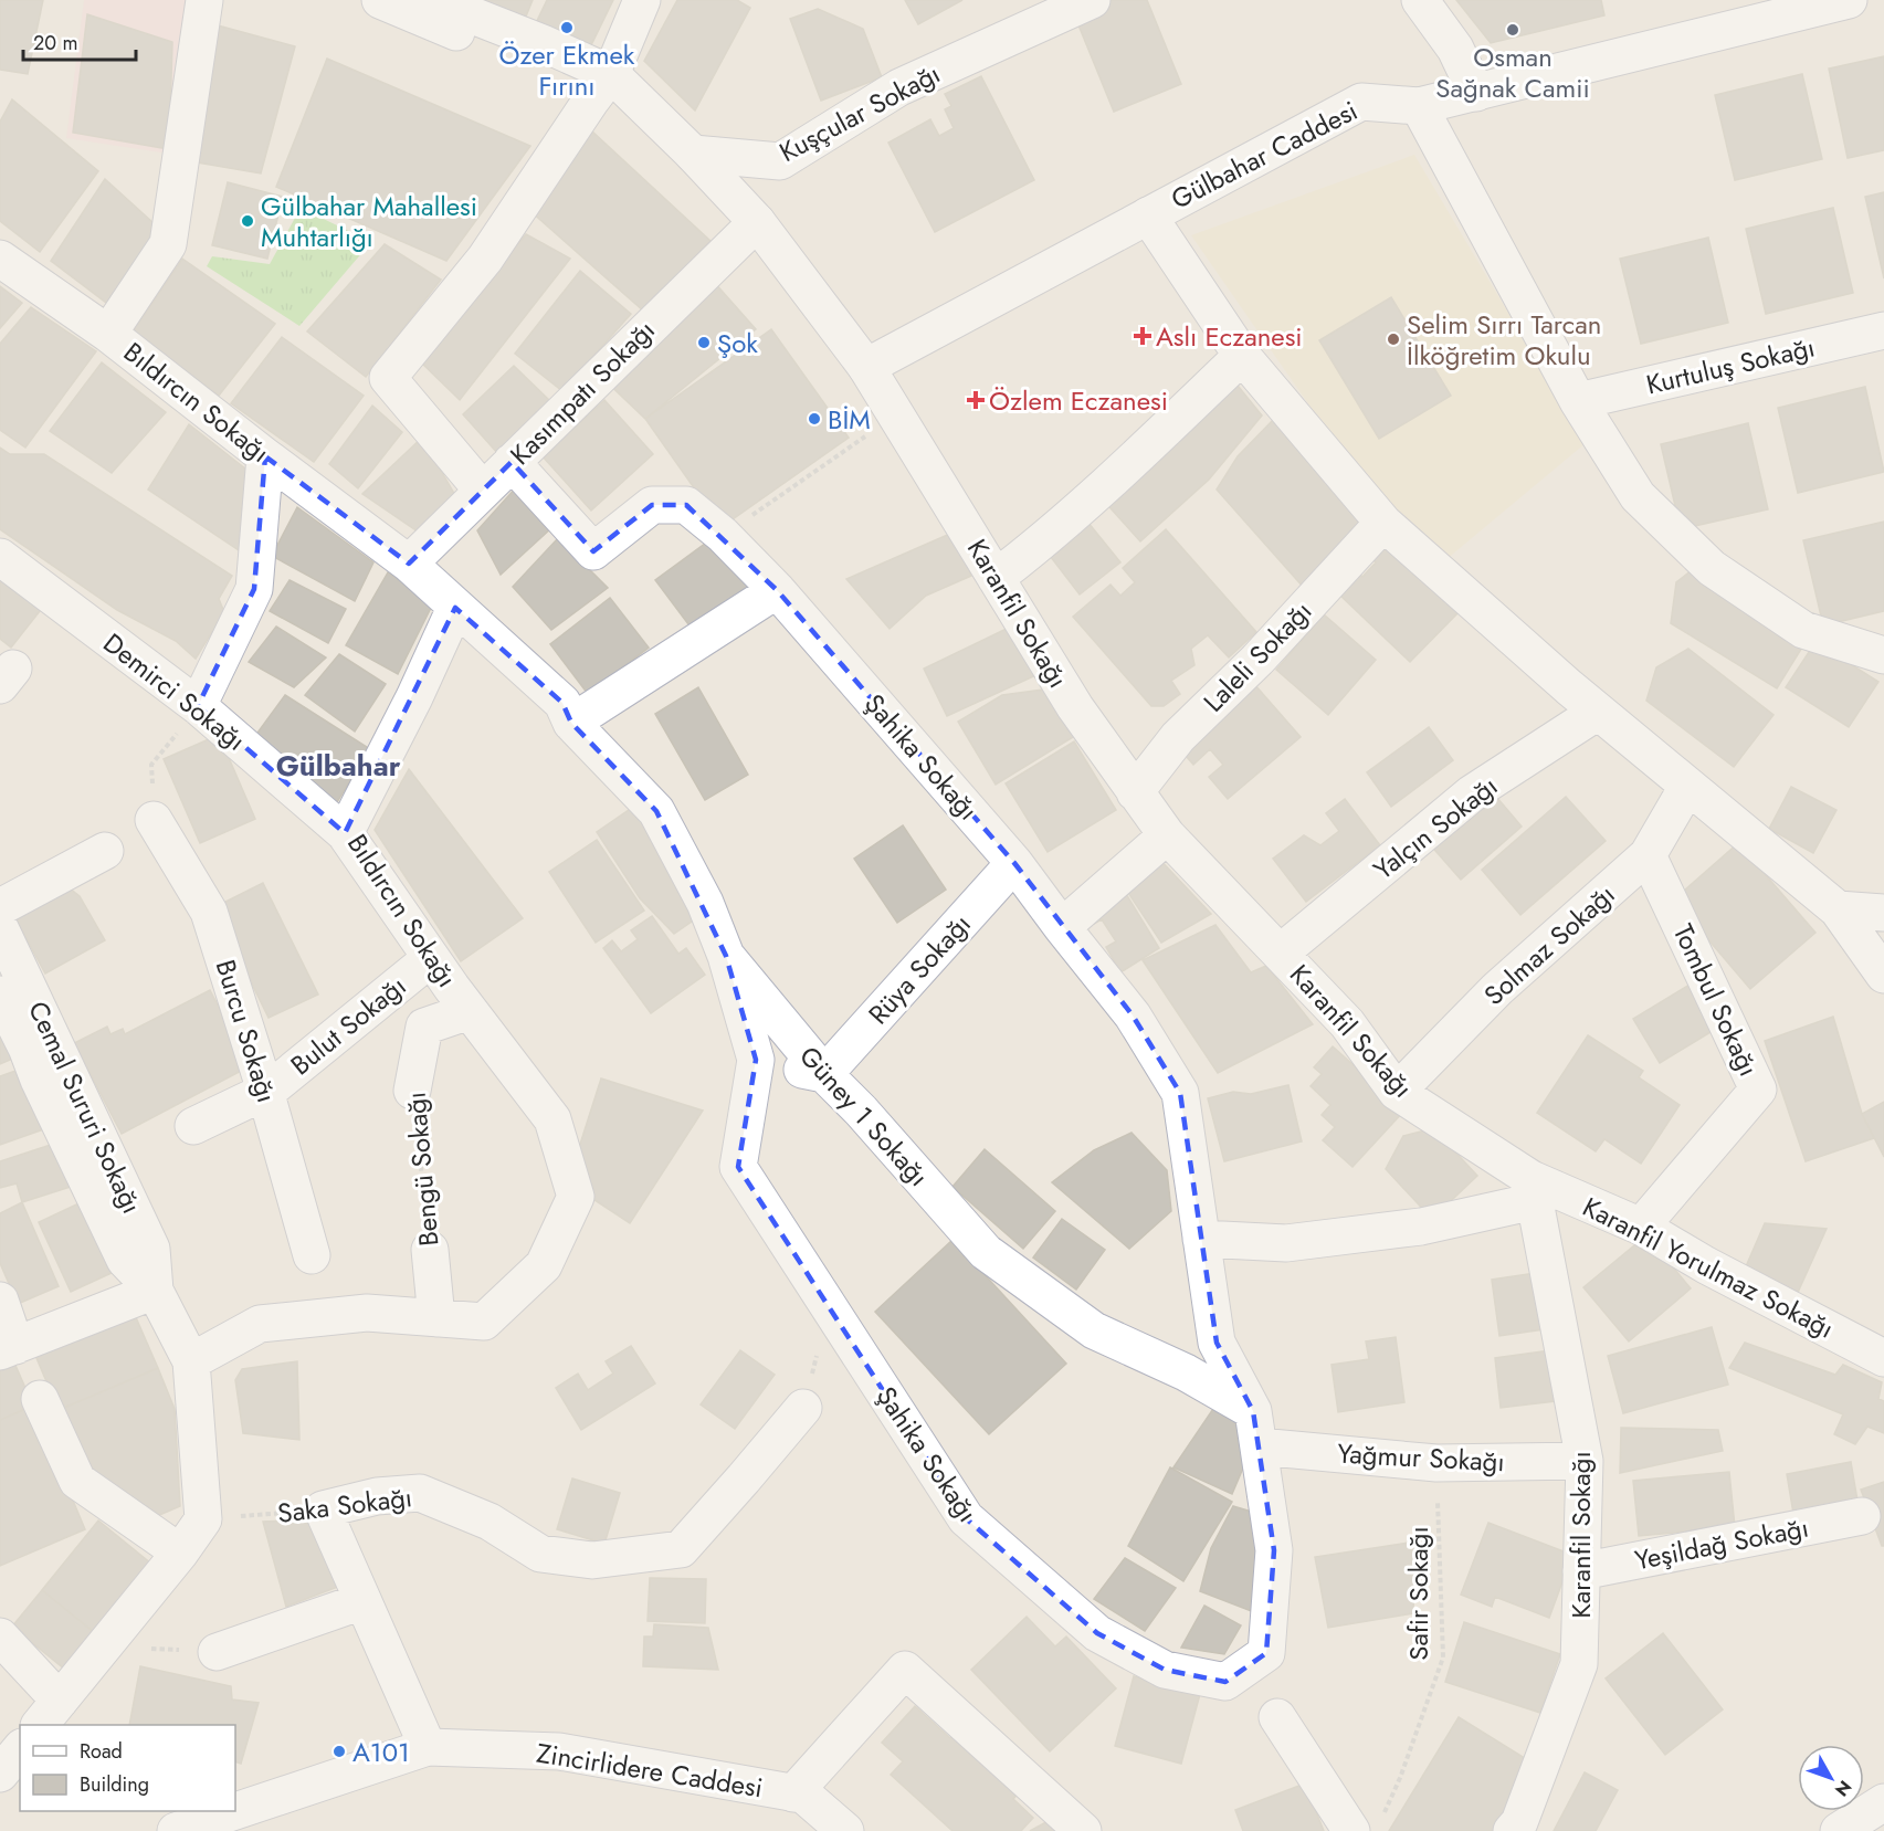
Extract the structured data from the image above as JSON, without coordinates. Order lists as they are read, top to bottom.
{
  "streets": {
    "street": [
      "Kuşçular Sokağı",
      "Gülbahar Caddesi",
      "Kurtuluş Sokağı",
      "Kasımpatı Sokağı",
      "Bıldırcın Sokağı",
      "Karanfil Sokağı",
      "Laleli Sokağı",
      "Demirci Sokağı",
      "Şahika Sokağı",
      "Yalçın Sokağı",
      "Solmaz Sokağı",
      "Rüya Sokağı",
      "Tombul Sokağı",
      "Bulut Sokağı",
      "Burcu Sokağı",
      "Cemal Sururi Sokağı",
      "Güney 1 Sokağı",
      "Bengü Sokağı",
      "Karanfil Yorulmaz Sokağı",
      "Yağmur Sokağı",
      "Saka Sokağı",
      "Yeşildağ Sokağı",
      "Zincirlidere Caddesi"
    ],
    "path": ["Safir Sokağı"]
  },
  "crossings": [
    ["Gülbahar Caddesi", "Karanfil Sokağı"],
    ["Kasımpatı Sokağı", "Bıldırcın Sokağı"],
    ["Kasımpatı Sokağı", "Karanfil Sokağı"],
    ["Kasımpatı Sokağı", "Şahika Sokağı"],
    ["Bıldırcın Sokağı", "Demirci Sokağı"],
    ["Bıldırcın Sokağı", "Bulut Sokağı"],
    ["Bıldırcın Sokağı", "Cemal Sururi Sokağı"],
    ["Bıldırcın Sokağı", "Güney 1 Sokağı"],
    ["Bıldırcın Sokağı", "Bengü Sokağı"],
    ["Karanfil Sokağı", "Laleli Sokağı"],
    ["Karanfil Sokağı", "Yalçın Sokağı"],
    ["Karanfil Sokağı", "Solmaz Sokağı"],
    ["Karanfil Sokağı", "Karanfil Yorulmaz Sokağı"],
    ["Karanfil Sokağı", "Yağmur Sokağı"],
    ["Karanfil Sokağı", "Yeşildağ Sokağı"],
    ["Şahika Sokağı", "Rüya Sokağı"],
    ["Şahika Sokağı", "Güney 1 Sokağı"],
    ["Şahika Sokağı", "Yağmur Sokağı"],
    ["Solmaz Sokağı", "Tombul Sokağı"],
    ["Rüya Sokağı", "Güney 1 Sokağı"],
    ["Tombul Sokağı", "Karanfil Yorulmaz Sokağı"],
    ["Bulut Sokağı", "Burcu Sokağı"],
    ["Cemal Sururi Sokağı", "Saka Sokağı"],
    ["Yağmur Sokağı", "Safir Sokağı"]
  ],
  "districts": ["Gülbahar"],
  "places": {
    "other": [
      "Özer Ekmek Fırını",
      "Osman Sağnak Camii",
      "Gülbahar Mahallesi Muhtarlığı",
      "Selim Sırrı Tarcan İlköğretim Okulu",
      "Şok",
      "BİM",
      "А101"
    ],
    "health": ["Aslı Eczanesi", "Özlem Eczanesi"]
  },
  "legend": ["Road", "Building"],
  "scale_bar": "20 m",
  "north": "bottom right"
}
